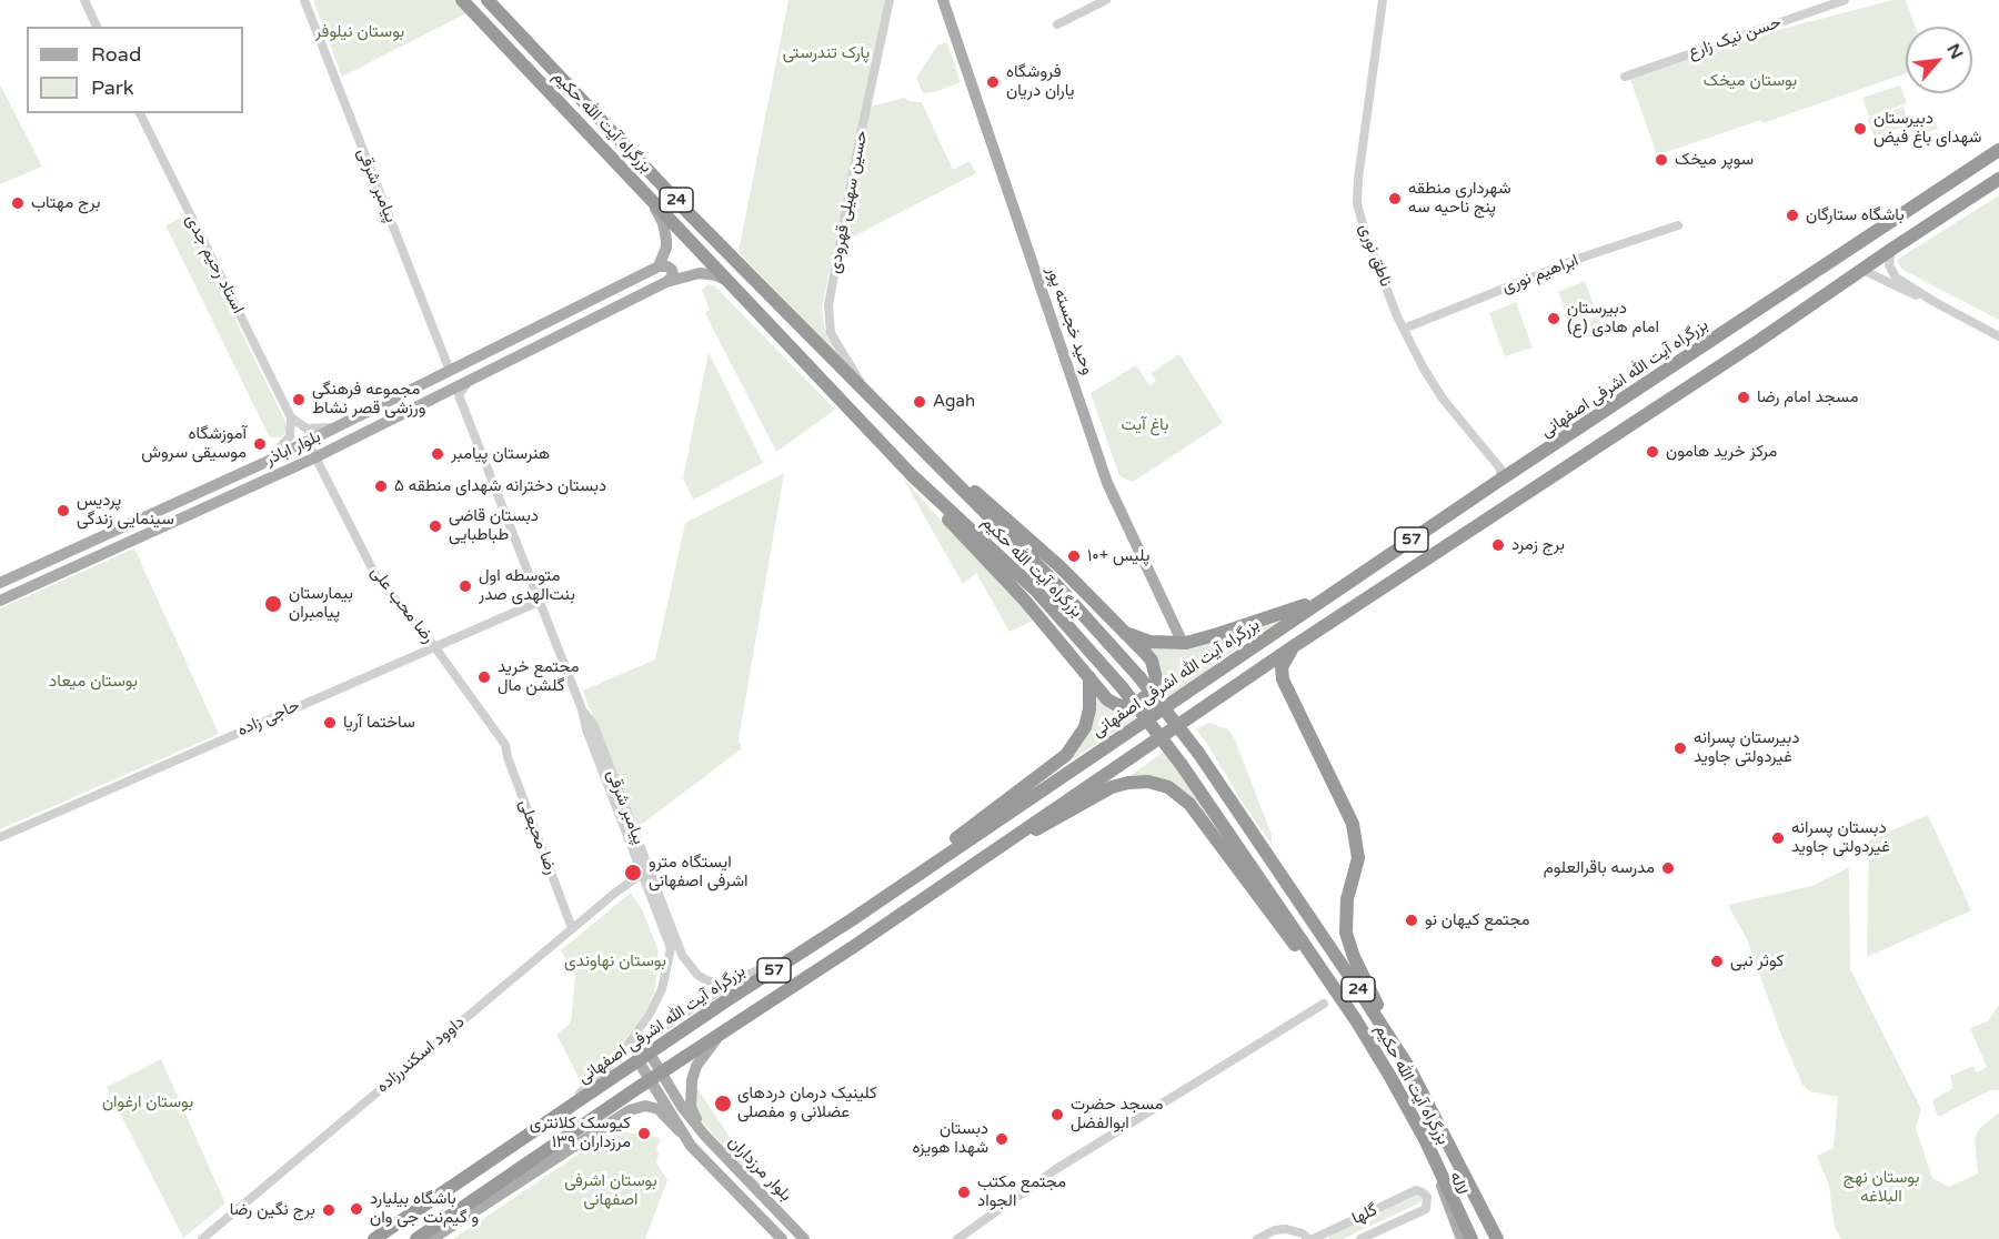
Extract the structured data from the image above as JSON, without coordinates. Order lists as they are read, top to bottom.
{
  "streets": {
    "highway": [
      "بزرگراه آیت الله حکیم",
      "24",
      "بزرگراه آیت الله اشرفی اصفهانی",
      "57"
    ],
    "main road": [
      "وحید خجسته پور",
      "بلوار اباذر",
      "بلوار مرزداران",
      "لاله"
    ],
    "street": [
      "حسن نیک زارع",
      "پیامبر شرقی",
      "حسین سهیلی قهرودی",
      "ناطق نوری",
      "استاد رحیم جدی",
      "ابراهیم نوری",
      "رضا محب علی",
      "حاجی زاده",
      "رضا محبعلی",
      "داوود اسکندرزاده",
      "گلها"
    ]
  },
  "crossings": [
    ["بزرگراه آیت الله حکیم", "حسین سهیلی قهرودی"],
    ["بزرگراه آیت الله حکیم", "بلوار اباذر"],
    ["بزرگراه آیت الله حکیم", "لاله"],
    ["پیامبر شرقی", "بلوار اباذر"],
    ["پیامبر شرقی", "حاجی زاده"],
    ["پیامبر شرقی", "داوود اسکندرزاده"],
    ["ناطق نوری", "ابراهیم نوری"],
    ["ناطق نوری", "بزرگراه آیت الله اشرفی اصفهانی"],
    ["بزرگراه آیت الله اشرفی اصفهانی", "بلوار مرزداران"],
    ["بلوار اباذر", "رضا محب علی"],
    ["57", "بلوار مرزداران"],
    ["رضا محب علی", "حاجی زاده"],
    ["رضا محب علی", "رضا محبعلی"],
    ["رضا محبعلی", "داوود اسکندرزاده"]
  ],
  "parks": [
    "بوستان نیلوفر",
    "پارک تندرستی",
    "بوستان میخک",
    "باغ آیت",
    "بوستان میعاد",
    "بوستان نهاوندی",
    "بوستان ارغوان",
    "بوستان نهج البلاغه",
    "بوستان اشرفی اصفهانی"
  ],
  "places": [
    "فروشگاه یاران دریان",
    "دبیرستان شهدای باغ فیض",
    "سوپر میخک",
    "شهرداری منطقه پنج ناحیه سه",
    "برج مهتاب",
    "باشگاه ستارگان",
    "دبیرستان امام هادی (ع)",
    "مسجد امام رضا",
    "مجموعه فرهنگی ورزشی قصر نشاط",
    "Agah",
    "آموزشگاه موسیقی سروش",
    "مرکز خرید هامون",
    "هنرستان پیامبر",
    "دبستان دخترانه شهدای منطقه ۵",
    "پردیس سینمایی زندگی",
    "دبستان قاضی طباطبایی",
    "برج زمرد",
    "پلیس +۱۰",
    "متوسطه اول بنت‌الهدی صدر",
    "بیمارستان پیامبران",
    "مجتمع خرید گلشن مال",
    "ساختما آریا",
    "دبیرستان پسرانه غیردولتی جاوید",
    "دبستان پسرانه غیردولتی جاوید",
    "مدرسه باقرالعلوم",
    "ایستگاه مترو اشرفی اصفهانی",
    "مجتمع کیهان نو",
    "کوثر نبی",
    "کلینیک درمان دردهای عضلانی و مفصلی",
    "مسجد حضرت ابوالفضل",
    "کیوسک کلانتری ۱۳۹ مرزداران",
    "دبستان شهدا هویزه",
    "مجتمع مکتب الجواد",
    "باشگاه بیلیارد و گیم‌نت جی وان",
    "برج نگین رضا"
  ],
  "legend": ["Road", "Park"],
  "north": "top right"
}
